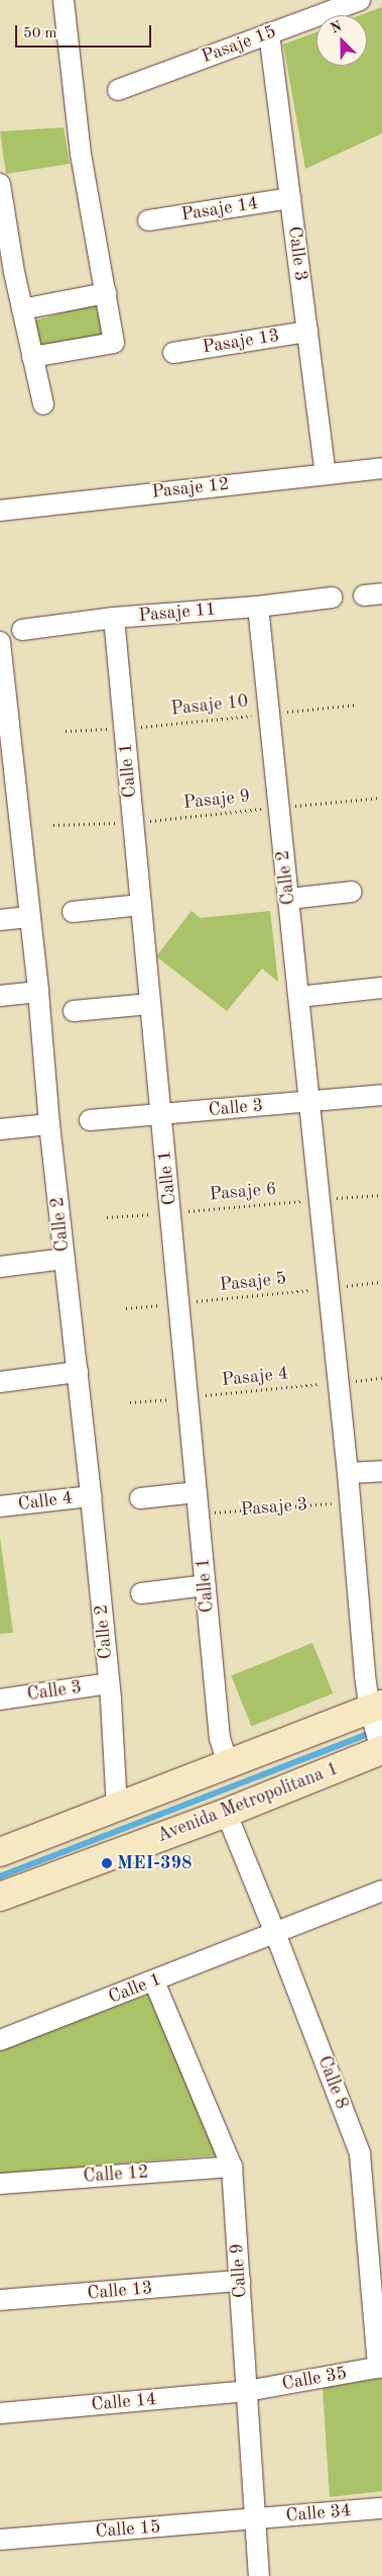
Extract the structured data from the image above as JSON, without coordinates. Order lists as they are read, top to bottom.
{
  "streets": {
    "street": [
      "Pasaje 15",
      "Pasaje 14",
      "Calle 3",
      "Pasaje 13",
      "Pasaje 12",
      "Pasaje 11",
      "Calle 1",
      "Calle 2",
      "Calle 4",
      "Avenida Metropolitana 1",
      "Calle 8",
      "Calle 12",
      "Calle 9",
      "Calle 13",
      "Calle 35",
      "Calle 14",
      "Calle 34",
      "Calle 15"
    ],
    "path": [
      "Pasaje 10",
      "Pasaje 9",
      "Pasaje 6",
      "Pasaje 5",
      "Pasaje 4",
      "Pasaje 3"
    ]
  },
  "crossings": [
    ["Pasaje 15", "Calle 3"],
    ["Pasaje 14", "Calle 3"],
    ["Calle 3", "Pasaje 13"],
    ["Calle 3", "Pasaje 12"],
    ["Calle 3", "Calle 1"],
    ["Calle 3", "Calle 2"],
    ["Pasaje 11", "Calle 1"],
    ["Pasaje 11", "Calle 2"],
    ["Pasaje 10", "Calle 1"],
    ["Pasaje 10", "Calle 2"],
    ["Calle 1", "Pasaje 9"],
    ["Calle 1", "Pasaje 6"],
    ["Calle 1", "Pasaje 5"],
    ["Calle 1", "Pasaje 4"],
    ["Calle 1", "Pasaje 3"],
    ["Calle 1", "Calle 8"],
    ["Calle 1", "Calle 9"],
    ["Pasaje 9", "Calle 2"],
    ["Calle 2", "Pasaje 6"],
    ["Calle 2", "Pasaje 5"],
    ["Calle 2", "Pasaje 4"],
    ["Calle 2", "Calle 4"],
    ["Calle 2", "Pasaje 3"],
    ["Calle 2", "Avenida Metropolitana 1"],
    ["Avenida Metropolitana 1", "Calle 8"],
    ["Calle 8", "Calle 35"],
    ["Calle 12", "Calle 9"],
    ["Calle 9", "Calle 13"],
    ["Calle 9", "Calle 35"],
    ["Calle 9", "Calle 14"],
    ["Calle 9", "Calle 34"],
    ["Calle 9", "Calle 15"],
    ["Calle 35", "Calle 14"],
    ["Calle 34", "Calle 15"]
  ],
  "places": ["MEI-398"],
  "scale_bar": "50 m",
  "north": "top left"
}
